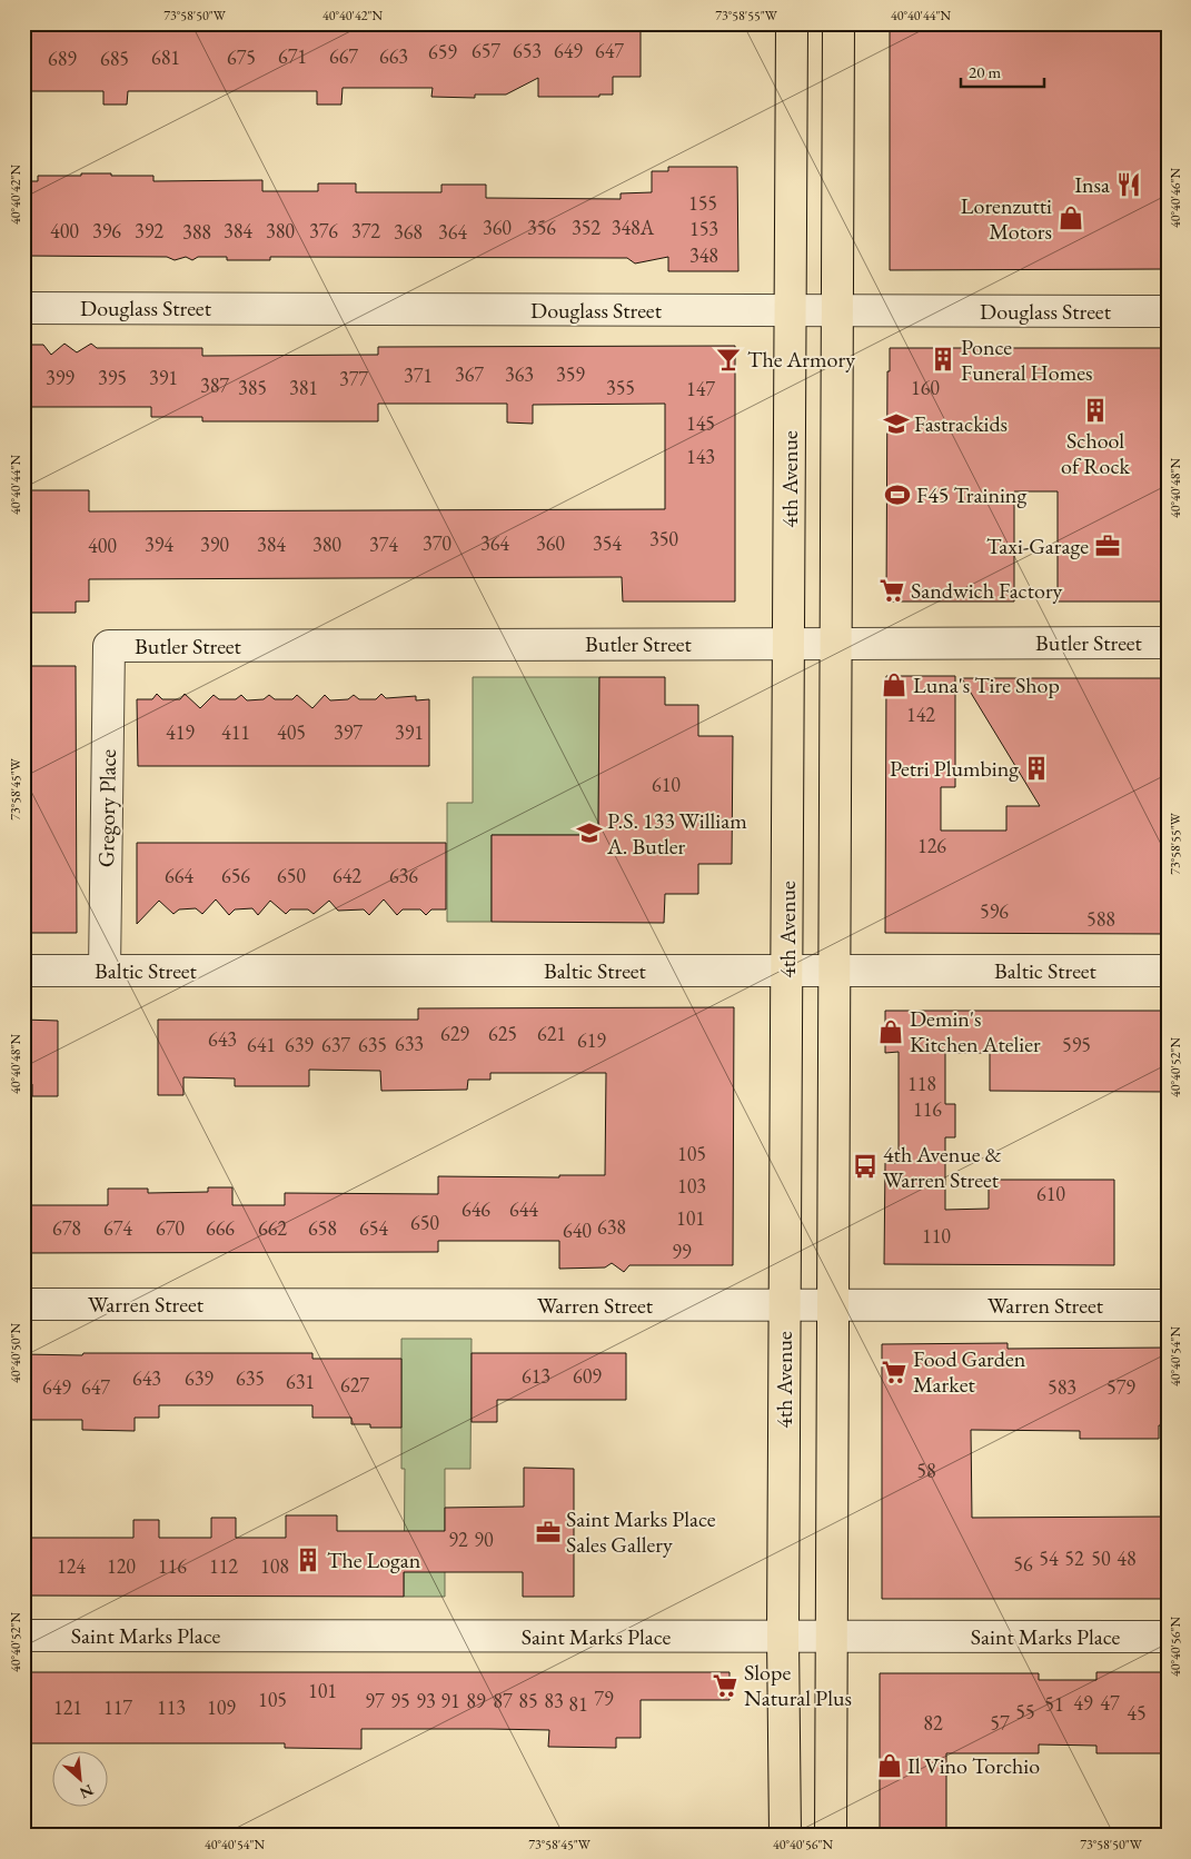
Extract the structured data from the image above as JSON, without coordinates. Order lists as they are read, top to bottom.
{
  "streets": {
    "main road": ["4th Avenue"],
    "street": [
      "Douglass Street",
      "Butler Street",
      "Gregory Place",
      "Baltic Street",
      "Warren Street",
      "Saint Marks Place"
    ]
  },
  "crossings": [
    ["Douglass Street", "4th Avenue"],
    ["4th Avenue", "Butler Street"],
    ["4th Avenue", "Baltic Street"],
    ["4th Avenue", "Warren Street"],
    ["4th Avenue", "Saint Marks Place"],
    ["Butler Street", "Gregory Place"],
    ["Gregory Place", "Baltic Street"]
  ],
  "places": {
    "restaurant": ["Insa"],
    "shop": [
      "Lorenzutti Motors",
      "Luna's Tire Shop",
      "Demin's Kitchen Atelier",
      "Il Vino Torchio"
    ],
    "bar": ["The Armory"],
    "building": [
      "Ponce Funeral Homes",
      "School of Rock",
      "Petri Plumbing",
      "The Logan"
    ],
    "school or university": ["Fastrackids", "P.S. 133 William A. Butler"],
    "sports": ["F45 Training"],
    "office": ["Taxi-Garage", "Saint Marks Place Sales Gallery"],
    "supermarket": ["Sandwich Factory", "Food Garden Market", "Slope Natural Plus"],
    "bus stop": ["4th Avenue & Warren Street"]
  },
  "house_numbers": [
    "657",
    "653",
    "649",
    "647",
    "659",
    "671",
    "667",
    "663",
    "681",
    "675",
    "689",
    "685",
    "155",
    "360",
    "356",
    "352",
    "348A",
    "153",
    "400",
    "396",
    "392",
    "384",
    "380",
    "376",
    "372",
    "388",
    "368",
    "364",
    "348",
    "367",
    "363",
    "359",
    "371",
    "399",
    "395",
    "391",
    "377",
    "387",
    "385",
    "381",
    "355",
    "160",
    "147",
    "145",
    "143",
    "350",
    "370",
    "364",
    "360",
    "354",
    "394",
    "390",
    "384",
    "380",
    "374",
    "400",
    "142",
    "419",
    "411",
    "405",
    "397",
    "391",
    "610",
    "126",
    "664",
    "656",
    "650",
    "642",
    "636",
    "596",
    "588",
    "629",
    "625",
    "621",
    "643",
    "619",
    "633",
    "641",
    "639",
    "637",
    "635",
    "595",
    "118",
    "116",
    "105",
    "103",
    "610",
    "646",
    "644",
    "101",
    "650",
    "638",
    "678",
    "674",
    "670",
    "666",
    "662",
    "658",
    "654",
    "640",
    "110",
    "99",
    "613",
    "609",
    "643",
    "639",
    "635",
    "631",
    "627",
    "649",
    "647",
    "583",
    "579",
    "58",
    "92",
    "90",
    "54",
    "52",
    "50",
    "48",
    "56",
    "124",
    "120",
    "116",
    "112",
    "108",
    "101",
    "79",
    "105",
    "97",
    "95",
    "93",
    "91",
    "89",
    "87",
    "85",
    "83",
    "49",
    "47",
    "81",
    "51",
    "121",
    "117",
    "113",
    "109",
    "55",
    "45",
    "82",
    "57"
  ],
  "scale_bar": "20 m",
  "north": "bottom right",
  "coordinates": [
    "73°58'50\"W",
    "40°40'42\"N",
    "73°58'55\"W",
    "40°40'44\"N",
    "40°40'46\"N",
    "40°40'48\"N",
    "73°58'45\"W",
    "40°40'52\"N",
    "40°40'50\"N",
    "40°40'54\"N",
    "40°40'56\"N"
  ]
}
